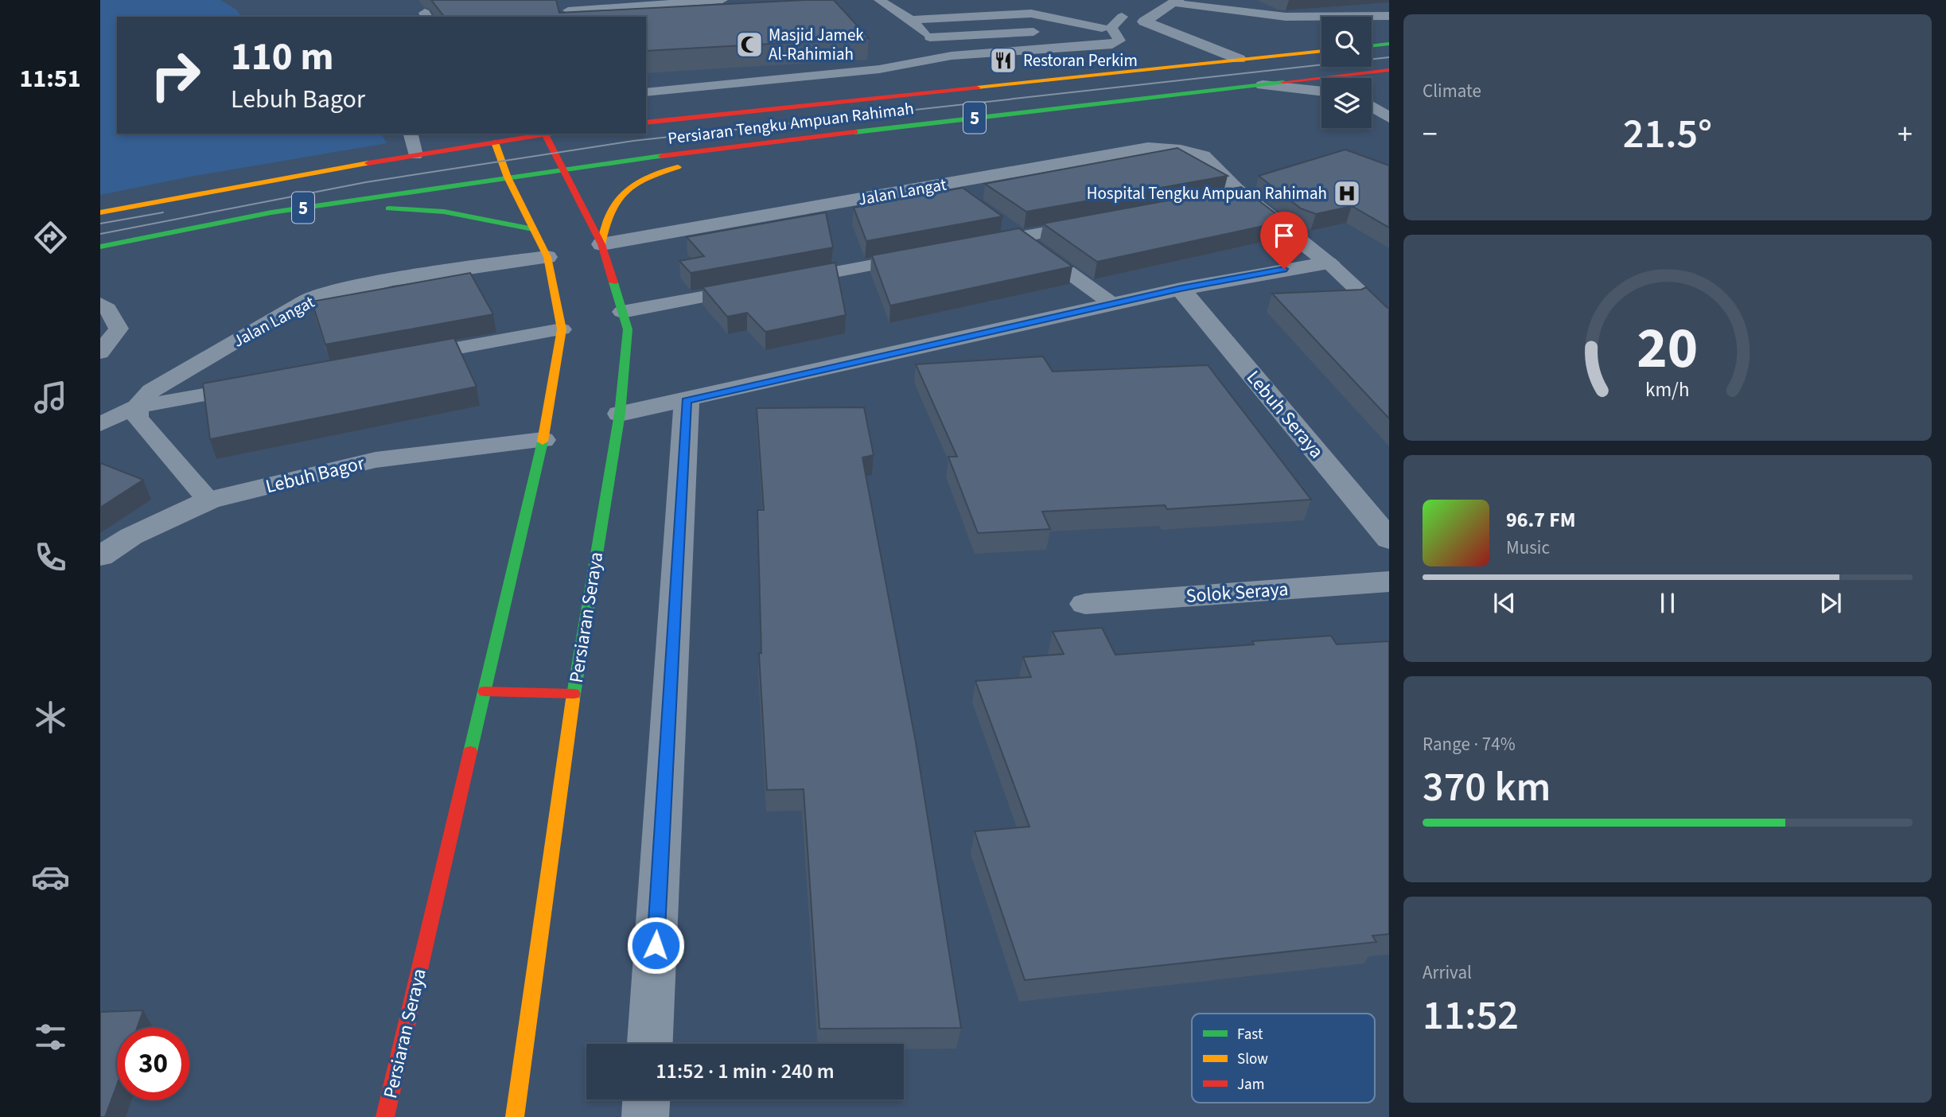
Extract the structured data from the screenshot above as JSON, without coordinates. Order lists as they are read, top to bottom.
{
  "streets": {
    "main road": ["5", "Persiaran Tengku Ampuan Rahimah", "Persiaran Seraya"],
    "street": [
      "Jalan Langat",
      "Lebuh Seraya",
      "Lebuh Bagor",
      "Solok Seraya"
    ]
  },
  "crossings": [
    ["5", "Persiaran Seraya"],
    ["Persiaran Tengku Ampuan Rahimah", "Persiaran Seraya"],
    ["Jalan Langat", "Persiaran Seraya"],
    ["Lebuh Bagor", "Persiaran Seraya"]
  ],
  "places": {
    "mosque": ["Masjid Jamek Al-Rahimiah"],
    "restaurant": ["Restoran Perkim"],
    "hospital": ["Hospital Tengku Ampuan Rahimah"]
  },
  "legend": ["Fast", "Slow", "Jam"],
  "page": {
    "tabs": "11:51",
    "tile": [
      "Climate",
      ["Range · 74%", "370 km"],
      ["Arrival", "11:52"]
    ],
    "turn": ["110 m", "Lebuh Bagor"],
    "heat": ["−", "21.5°", "+"],
    "song": ["96.7 FM", "Music"],
    "limit": "30",
    "trip": "11:52 · 1 min · 240 m",
    "gauge": ["20", "km/h"]
  }
}
